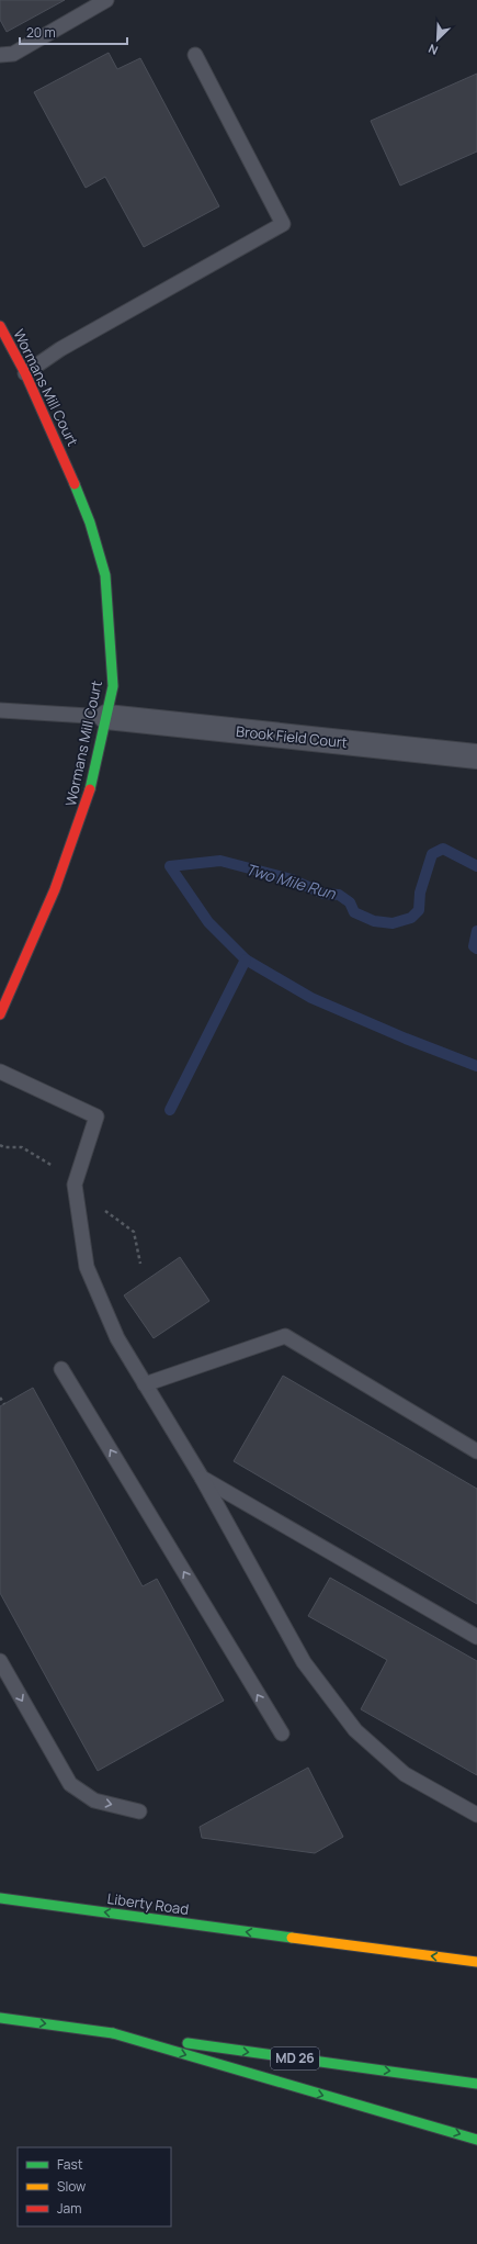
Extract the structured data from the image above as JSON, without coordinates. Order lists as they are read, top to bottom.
{
  "streets": {
    "main road": ["Wormans Mill Court", "Liberty Road", "MD 26"],
    "street": ["Brook Field Court"]
  },
  "crossings": [
    ["Wormans Mill Court", "Brook Field Court"]
  ],
  "one_way": ["Liberty Road"],
  "water": ["Two Mile Run"],
  "legend": ["Fast", "Slow", "Jam"],
  "scale_bar": "20 m",
  "north": "bottom left"
}
